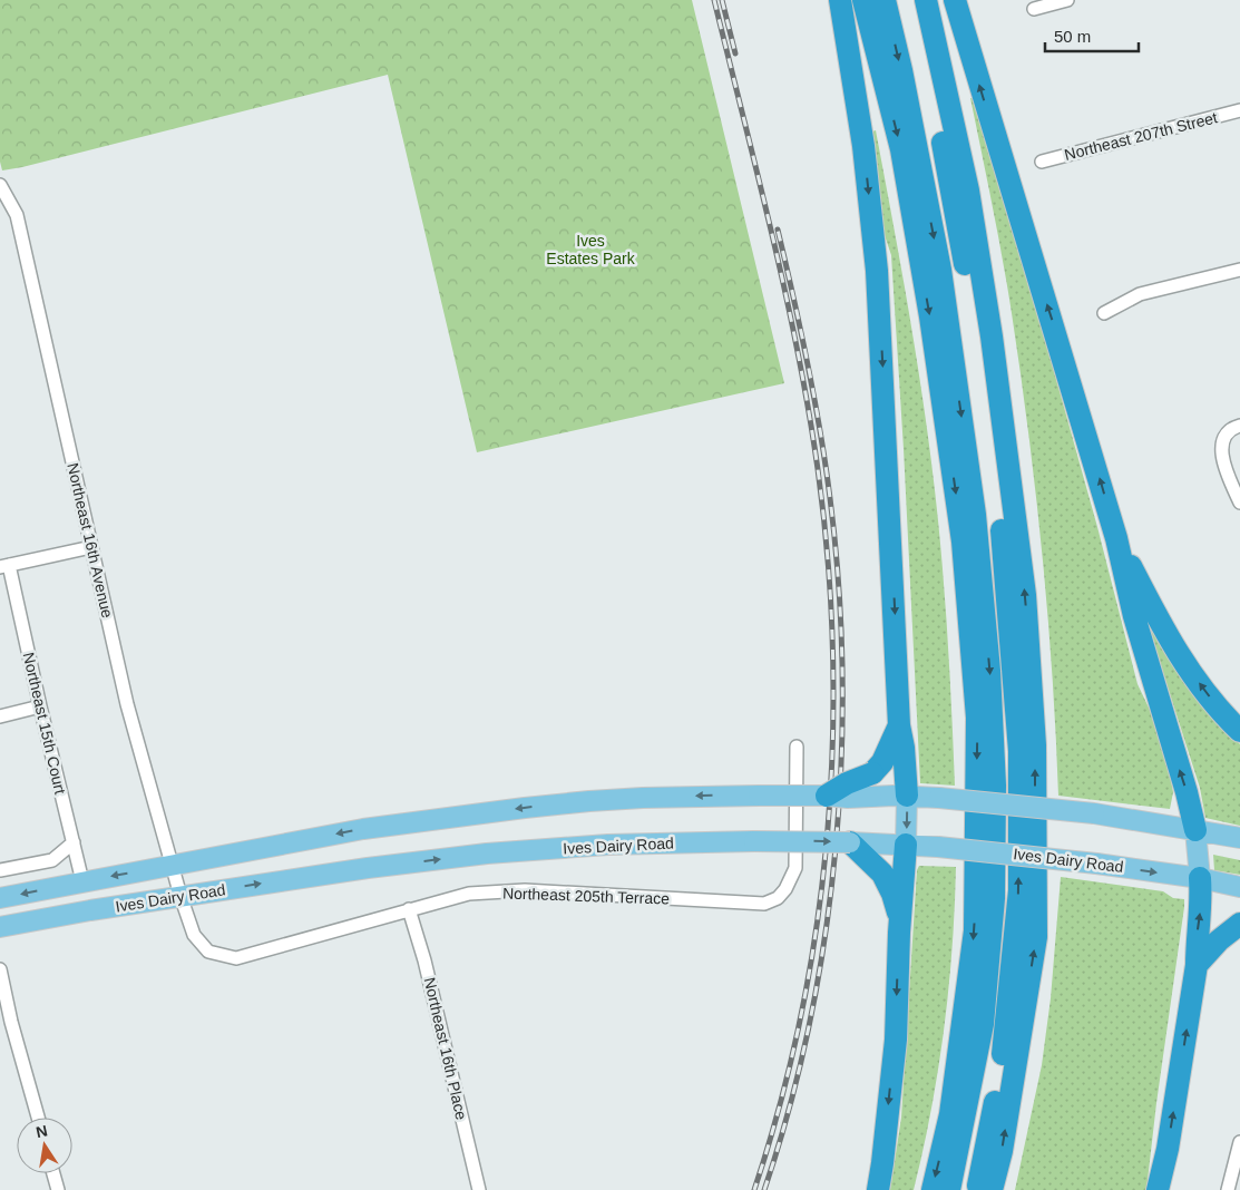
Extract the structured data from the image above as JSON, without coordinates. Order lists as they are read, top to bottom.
{
  "streets": {
    "main road": ["Ives Dairy Road"],
    "street": [
      "Northeast 207th Street",
      "Northeast 16th Avenue",
      "Northeast 15th Court",
      "Northeast 205th Terrace",
      "Northeast 16th Place"
    ]
  },
  "crossings": [
    ["Northeast 16th Avenue", "Ives Dairy Road"],
    ["Northeast 16th Avenue", "Northeast 205th Terrace"],
    ["Northeast 15th Court", "Ives Dairy Road"],
    ["Ives Dairy Road", "Northeast 205th Terrace"],
    ["Northeast 205th Terrace", "Northeast 16th Place"]
  ],
  "parks": ["Ives Estates Park"],
  "scale_bar": "50 m",
  "north": "top"
}
